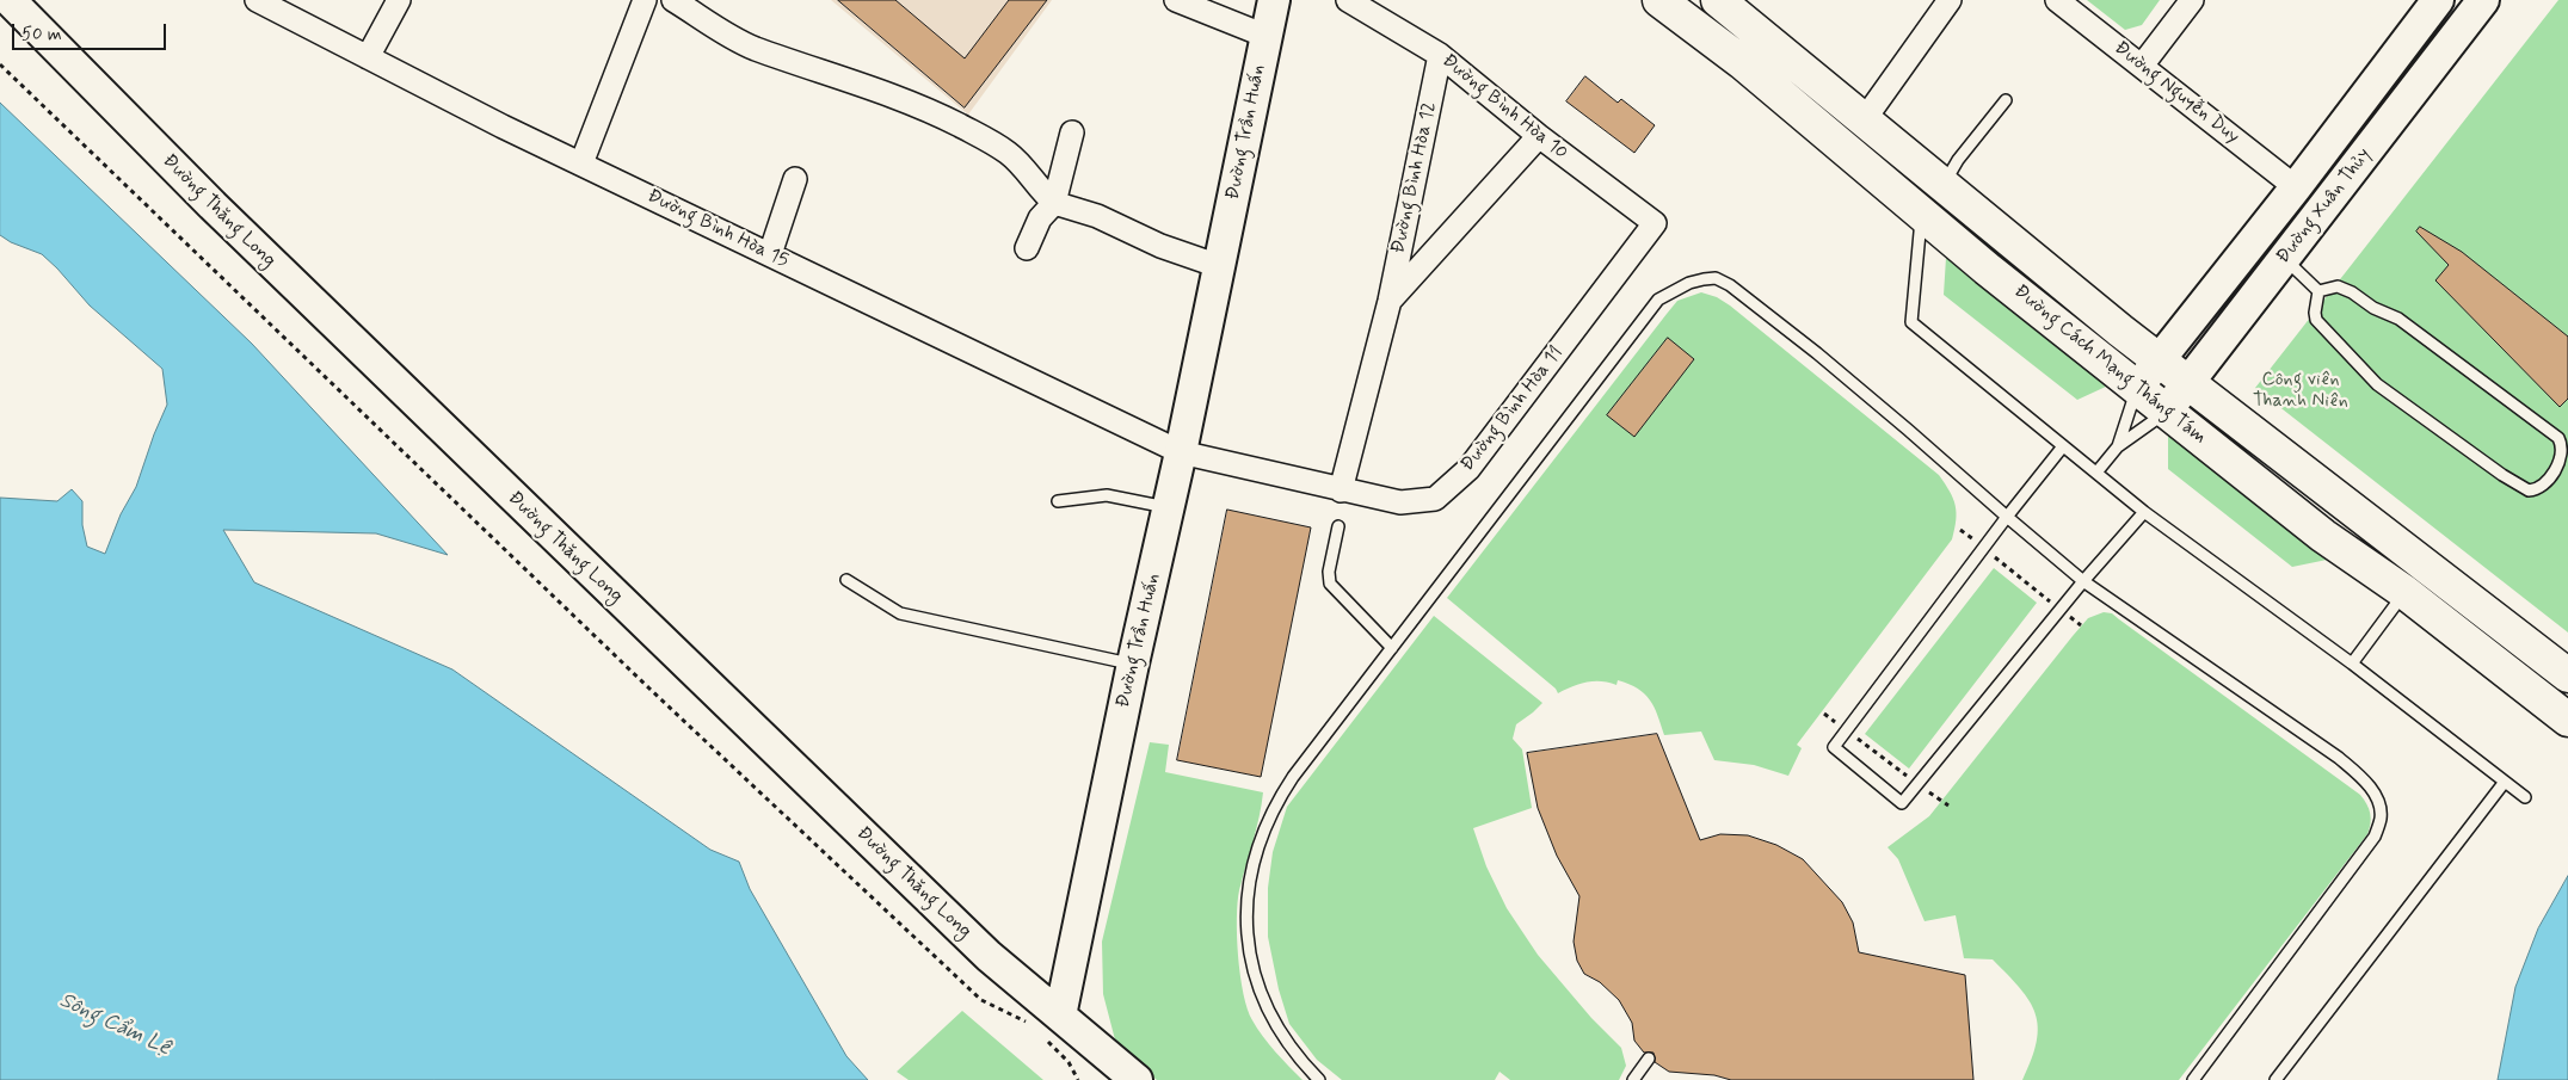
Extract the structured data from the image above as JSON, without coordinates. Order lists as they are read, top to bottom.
{
  "streets": {
    "highway": ["Đường Cách Mạng Tháng Tám"],
    "street": [
      "Đường Nguyễn Duy",
      "Đường Bình Hòa 10",
      "Đường Trần Huấn",
      "Đường Bình Hòa 12",
      "Đường Xuân Thủy",
      "Đường Thăng Long",
      "Đường Bình Hòa 15",
      "Đường Bình Hòa 11"
    ]
  },
  "crossings": [
    ["Đường Nguyễn Duy", "Đường Xuân Thủy"],
    ["Đường Bình Hòa 10", "Đường Bình Hòa 12"],
    ["Đường Bình Hòa 10", "Đường Bình Hòa 11"],
    ["Đường Trần Huấn", "Đường Thăng Long"],
    ["Đường Trần Huấn", "Đường Bình Hòa 15"],
    ["Đường Trần Huấn", "Đường Bình Hòa 11"],
    ["Đường Bình Hòa 12", "Đường Bình Hòa 11"],
    ["Đường Xuân Thủy", "Đường Cách Mạng Tháng Tám"],
    ["Đường Bình Hòa 15", "Đường Bình Hòa 11"]
  ],
  "water": ["Sông Cẩm Lệ"],
  "parks": ["Công viên Thanh Niên"],
  "scale_bar": "50 m"
}
